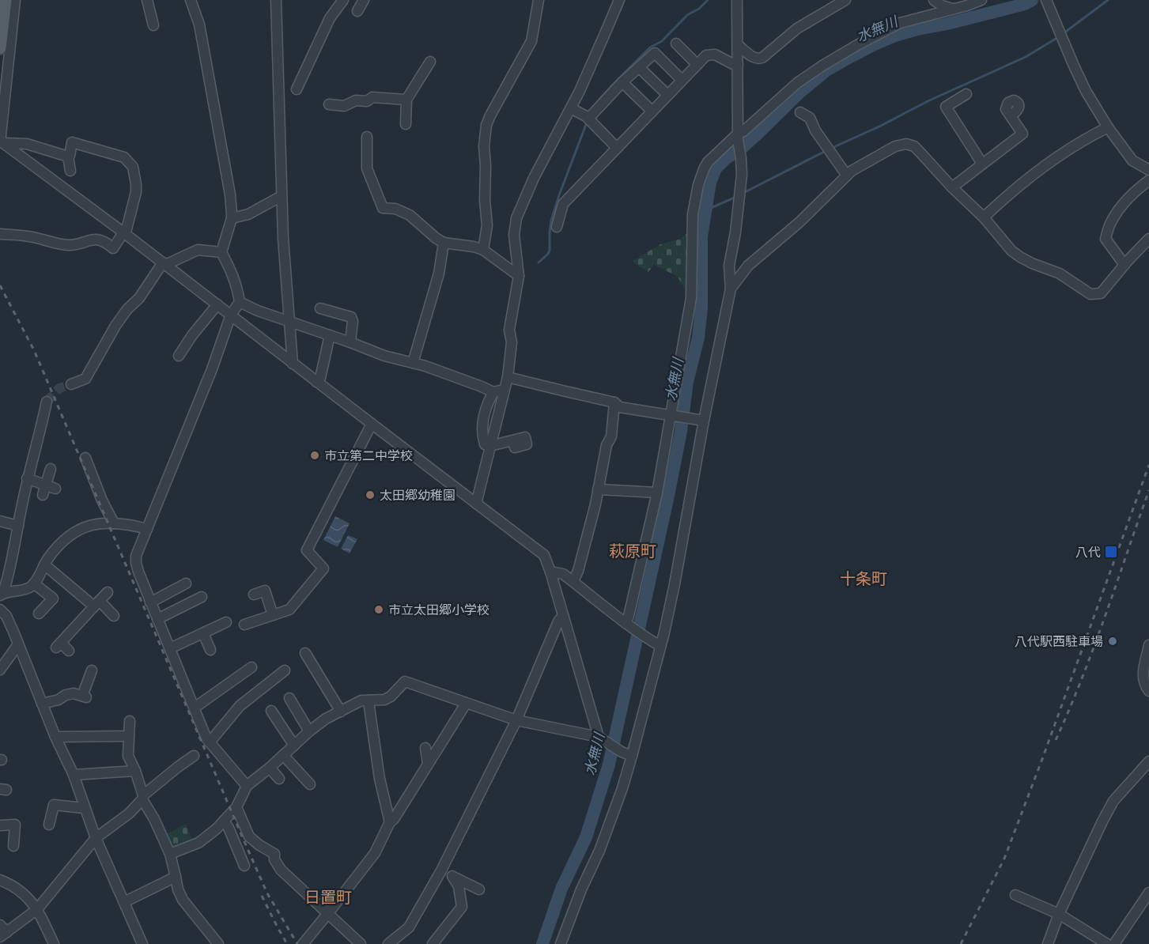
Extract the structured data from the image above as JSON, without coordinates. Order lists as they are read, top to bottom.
{
  "districts": ["萩原町", "十条町", "日置町"],
  "water": ["水無川"],
  "places": {
    "other": [
      "市立第二中学校",
      "太田郷幼稚園",
      "市立太田郷小学校",
      "八代駅西駐車場"
    ],
    "transit": ["八代"]
  }
}
